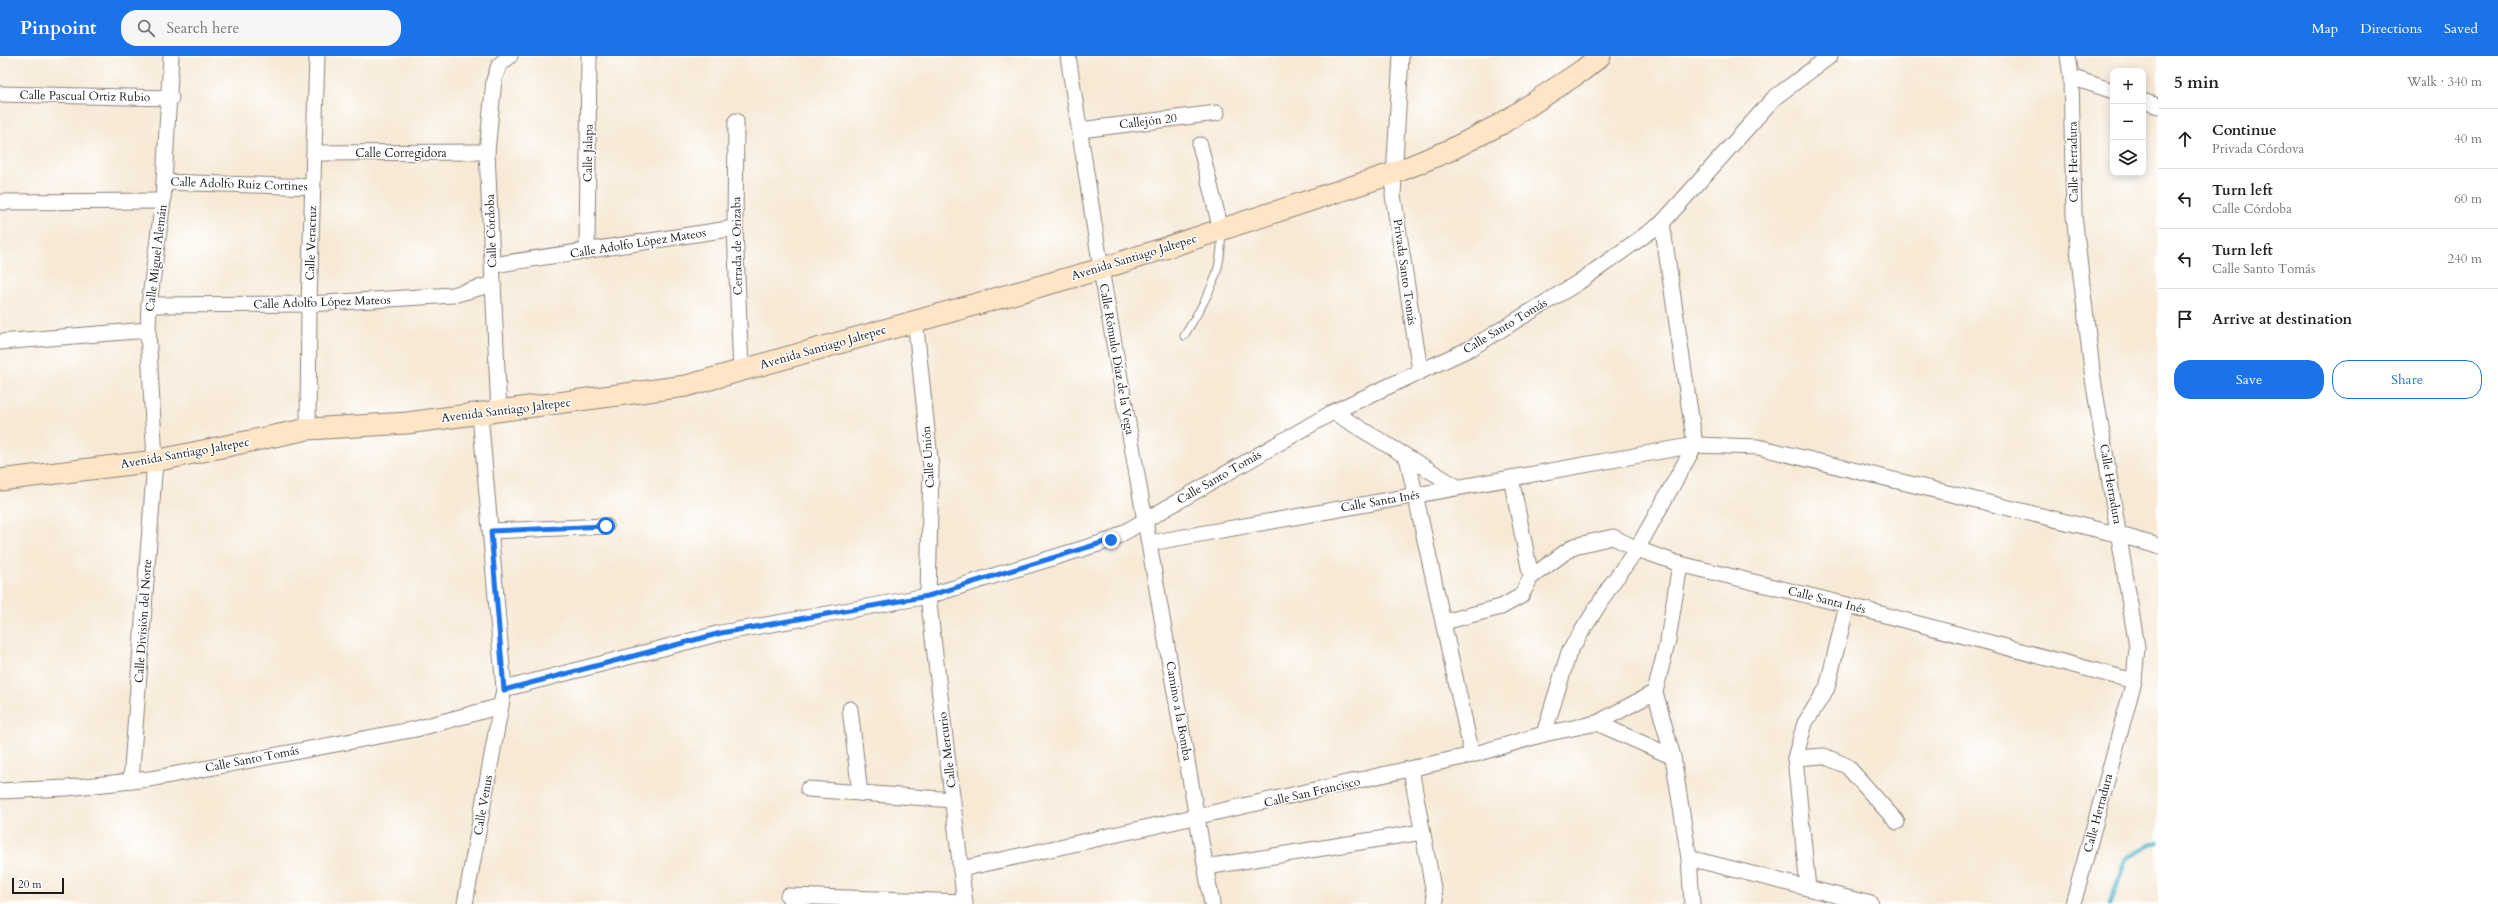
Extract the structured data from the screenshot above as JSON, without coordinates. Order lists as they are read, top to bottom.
{
  "streets": {
    "street": [
      "Calle Pascual Ortiz Rubio",
      "Callejón 20",
      "Calle Corregidora",
      "Calle Jalapa",
      "Calle Herradura",
      "Calle Adolfo Ruiz Cortines",
      "Calle Córdoba",
      "Calle Veracruz",
      "Calle Adolfo López Mateos",
      "Cerrada de Orizaba",
      "Avenida Santiago Jaltepec",
      "Calle Miguel Alemán",
      "Privada Santo Tomás",
      "Calle Santo Tomás",
      "Calle Rómulo Díaz de la Vega",
      "Calle Unión",
      "Calle Santa Inés",
      "Calle División del Norte",
      "Camino a la Bomba",
      "Calle Mercurio",
      "Calle San Francisco",
      "Calle Venus"
    ]
  },
  "crossings": [
    ["Calle Pascual Ortiz Rubio", "Calle Miguel Alemán"],
    ["Callejón 20", "Calle Rómulo Díaz de la Vega"],
    ["Calle Corregidora", "Calle Córdoba"],
    ["Calle Corregidora", "Calle Veracruz"],
    ["Calle Jalapa", "Calle Adolfo López Mateos"],
    ["Calle Herradura", "Calle Santa Inés"],
    ["Calle Adolfo Ruiz Cortines", "Calle Veracruz"],
    ["Calle Adolfo Ruiz Cortines", "Calle Miguel Alemán"],
    ["Calle Córdoba", "Calle Adolfo López Mateos"],
    ["Calle Córdoba", "Avenida Santiago Jaltepec"],
    ["Calle Córdoba", "Calle Santo Tomás"],
    ["Calle Córdoba", "Calle Venus"],
    ["Calle Veracruz", "Calle Adolfo López Mateos"],
    ["Calle Veracruz", "Avenida Santiago Jaltepec"],
    ["Calle Adolfo López Mateos", "Cerrada de Orizaba"],
    ["Calle Adolfo López Mateos", "Calle Miguel Alemán"],
    ["Cerrada de Orizaba", "Avenida Santiago Jaltepec"],
    ["Avenida Santiago Jaltepec", "Calle Miguel Alemán"],
    ["Avenida Santiago Jaltepec", "Privada Santo Tomás"],
    ["Avenida Santiago Jaltepec", "Calle Rómulo Díaz de la Vega"],
    ["Avenida Santiago Jaltepec", "Calle Unión"],
    ["Avenida Santiago Jaltepec", "Calle División del Norte"],
    ["Calle Miguel Alemán", "Calle División del Norte"],
    ["Privada Santo Tomás", "Calle Santo Tomás"],
    ["Calle Santo Tomás", "Calle Rómulo Díaz de la Vega"],
    ["Calle Santo Tomás", "Calle Unión"],
    ["Calle Santo Tomás", "Calle División del Norte"],
    ["Calle Santo Tomás", "Camino a la Bomba"],
    ["Calle Santo Tomás", "Calle Mercurio"],
    ["Calle Santo Tomás", "Calle Venus"],
    ["Calle Rómulo Díaz de la Vega", "Camino a la Bomba"],
    ["Calle Unión", "Calle Mercurio"],
    ["Calle Santa Inés", "Camino a la Bomba"],
    ["Camino a la Bomba", "Calle San Francisco"],
    ["Calle Mercurio", "Calle San Francisco"]
  ],
  "scale_bar": "20 m",
  "page": {
    "header": "Pinpoint",
    "search": "Search here",
    "nav": ["Map", "Directions", "Saved"],
    "heading": ["5 min", "Walk · 340 m"],
    "map_buttons": ["+", "−"],
    "list": [
      ["Continue", "Privada Córdova", "40 m"],
      ["Turn left", "Calle Córdoba", "60 m"],
      ["Turn left", "Calle Santo Tomás", "240 m"],
      "Arrive at destination"
    ],
    "buttons": ["Save", "Share"],
    "scale": "20 m"
  }
}
